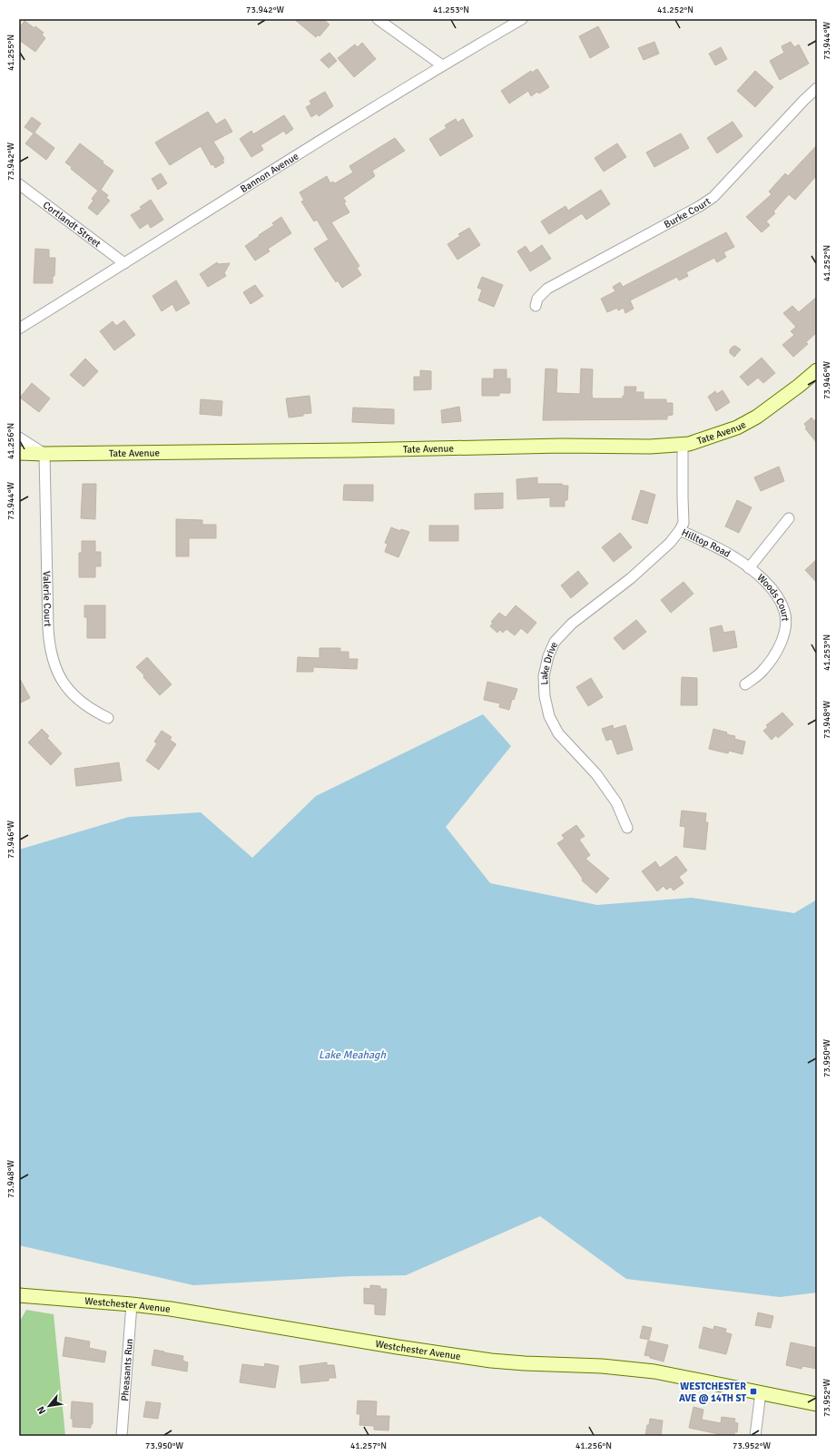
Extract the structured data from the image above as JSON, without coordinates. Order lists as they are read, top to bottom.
{
  "streets": {
    "street": [
      "Bannon Avenue",
      "Burke Court",
      "Cortlandt Street",
      "Tate Avenue",
      "Hilltop Road",
      "Valerie Court",
      "Woods Court",
      "Lake Drive",
      "Westchester Avenue",
      "Pheasants Run"
    ]
  },
  "crossings": [
    ["Bannon Avenue", "Cortlandt Street"],
    ["Tate Avenue", "Hilltop Road"],
    ["Tate Avenue", "Valerie Court"],
    ["Hilltop Road", "Woods Court"],
    ["Hilltop Road", "Lake Drive"],
    ["Westchester Avenue", "Pheasants Run"]
  ],
  "water": ["Lake Meahagh"],
  "places": {
    "transit": ["WESTCHESTER AVE @ 14TH ST"]
  },
  "north": "bottom left",
  "coordinates": [
    "73.942°W",
    "41.253°N",
    "41.252°N",
    "73.944°W",
    "41.255°N",
    "73.946°W",
    "41.256°N",
    "73.948°W",
    "73.950°W",
    "73.952°W",
    "41.257°N"
  ]
}
